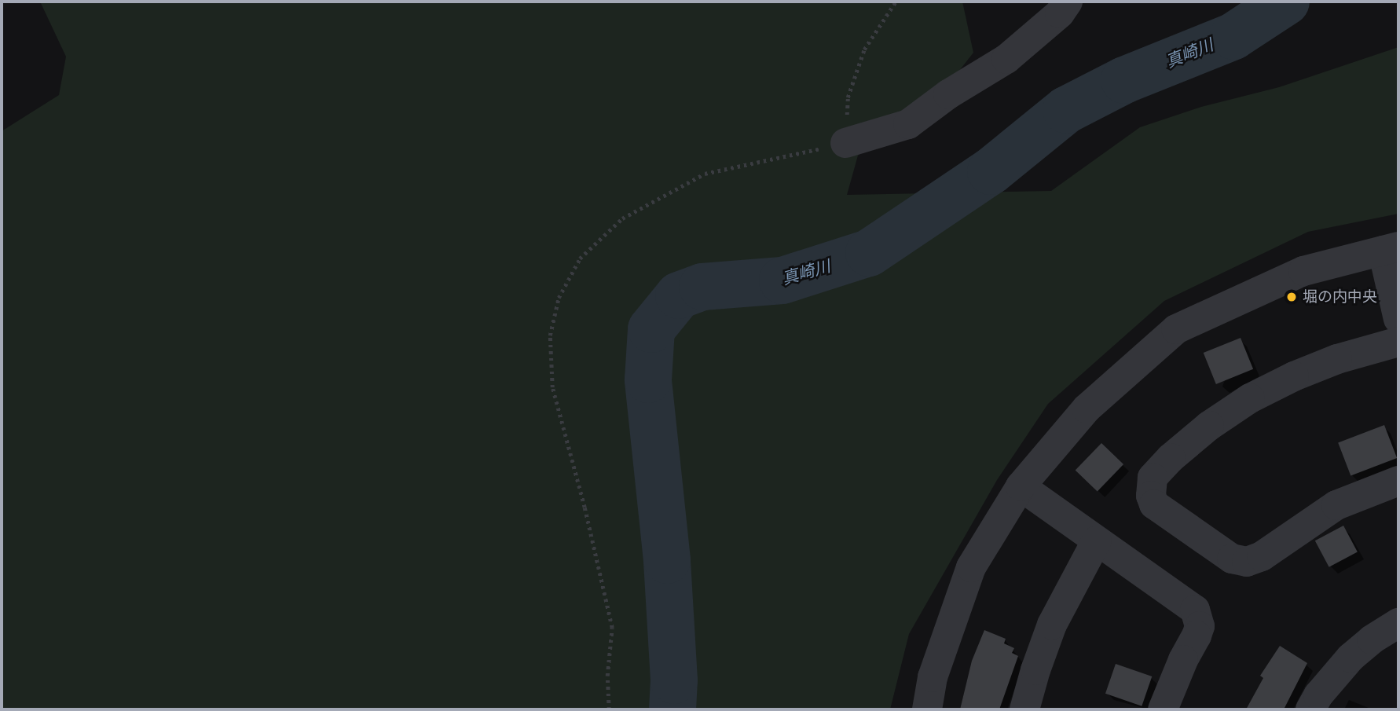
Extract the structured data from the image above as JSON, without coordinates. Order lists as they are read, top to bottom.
{
  "water": ["真崎川"],
  "places": ["堀の内中央"]
}
